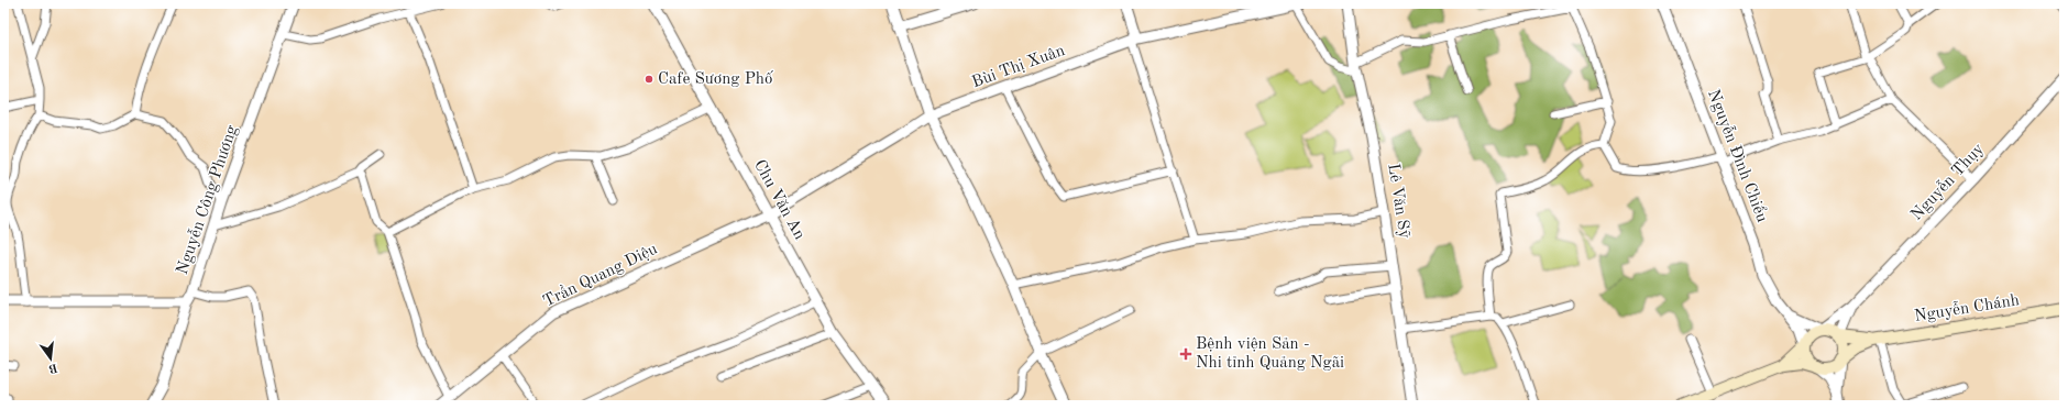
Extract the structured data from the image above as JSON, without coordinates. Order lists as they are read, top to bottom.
{
  "streets": {
    "main road": ["Nguyễn Chánh"],
    "street": [
      "Bùi Thị Xuân",
      "Nguyễn Đình Chiểu",
      "Nguyễn Thụy",
      "Nguyễn Công Phương",
      "Chu Văn An",
      "Lê Văn Sỹ",
      "Trần Quang Diệu"
    ]
  },
  "crossings": [
    ["Bùi Thị Xuân", "Chu Văn An"],
    ["Bùi Thị Xuân", "Trần Quang Diệu"],
    ["Chu Văn An", "Trần Quang Diệu"]
  ],
  "places": {
    "other": ["Cafe Sương Phố"],
    "health": ["Bệnh viện Sản - Nhi tỉnh Quảng Ngãi"]
  },
  "north": "bottom"
}
